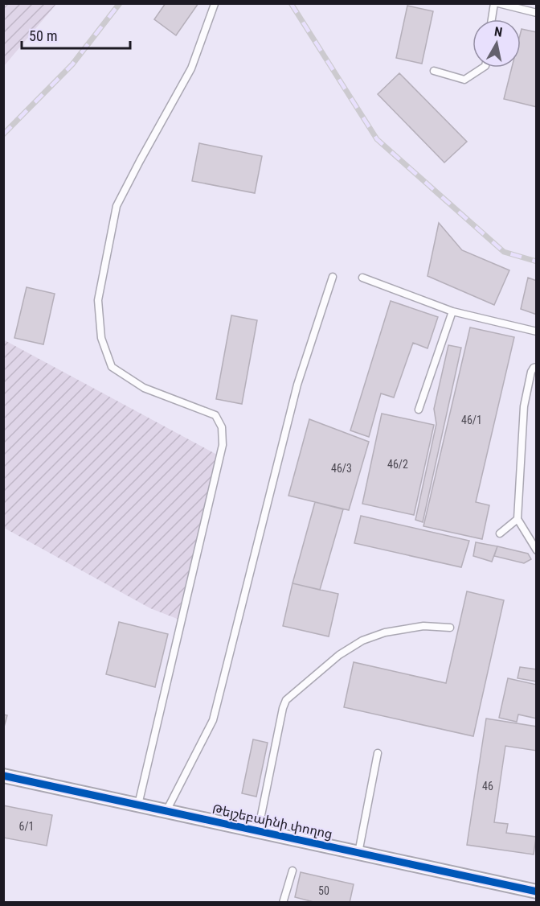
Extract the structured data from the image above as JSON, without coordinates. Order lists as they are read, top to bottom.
{
  "streets": {
    "street": ["Թեյշեբաինի փողոց"]
  },
  "house_numbers": [
    "46/1",
    "46/2",
    "46/3",
    "46",
    "6/1",
    "50"
  ],
  "scale_bar": "50 m",
  "north": "top"
}
